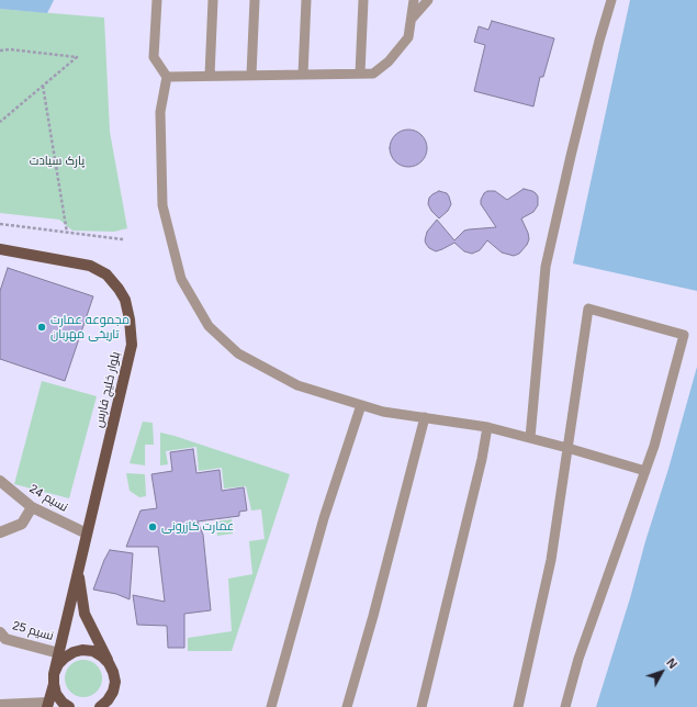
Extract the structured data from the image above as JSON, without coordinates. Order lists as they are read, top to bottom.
{
  "streets": {
    "main road": ["بلوار خلیج فارس"],
    "street": ["نسیم 24", "نسیم 25"]
  },
  "crossings": [
    ["بلوار خلیج فارس", "نسیم 24"],
    ["بلوار خلیج فارس", "نسیم 25"]
  ],
  "parks": ["پارک سیادت"],
  "places": ["مجموعه عمارت تاریخی مهربان", "عمارت کازرونی"],
  "north": "top right"
}
